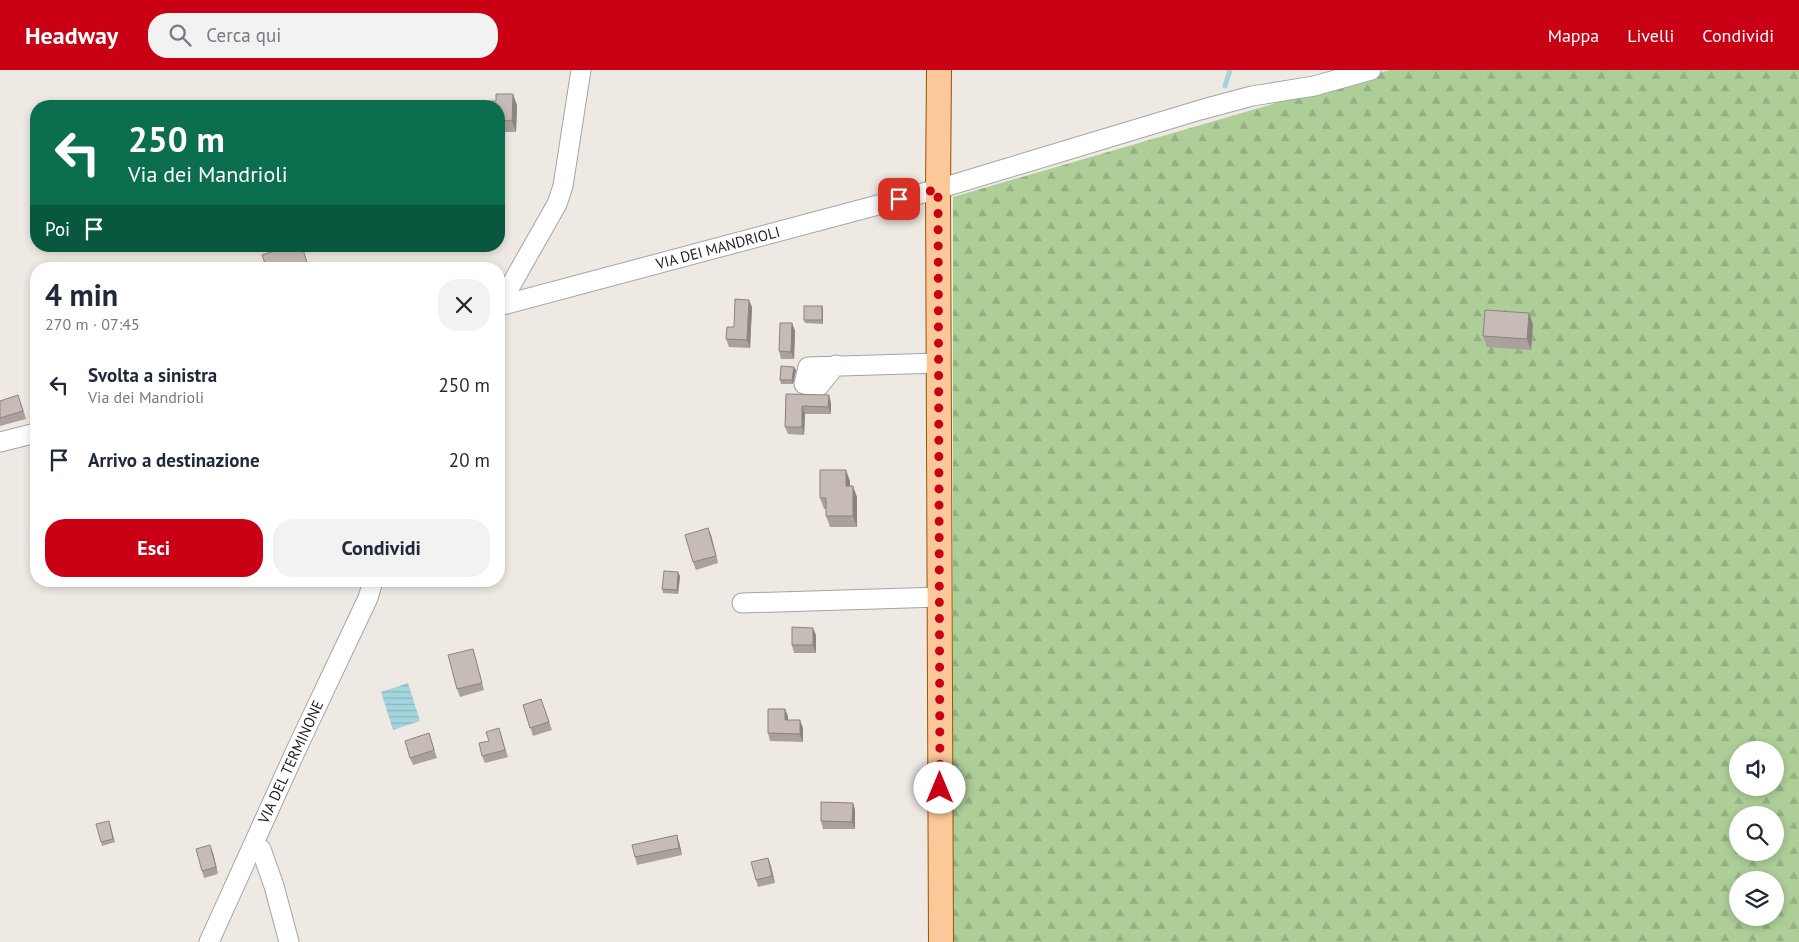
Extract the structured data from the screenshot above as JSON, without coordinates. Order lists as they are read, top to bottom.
{
  "streets": {
    "street": ["VIA DEI MANDRIOLI", "VIA DEL TERMINONE"]
  },
  "page": {
    "header": "Headway",
    "search": "Cerca qui",
    "nav": ["Mappa", "Livelli", "Condividi"],
    "turn": ["250 m", "Via dei Mandrioli"],
    "then": "Poi",
    "heading": ["4 min", "270 m · 07:45"],
    "list": [
      {
        "name": "Svolta a sinistra",
        "note": "Via dei Mandrioli",
        "value": "250 m"
      },
      {
        "name": "Arrivo a destinazione",
        "value": "20 m"
      }
    ],
    "buttons": ["Esci", "Condividi"]
  }
}
